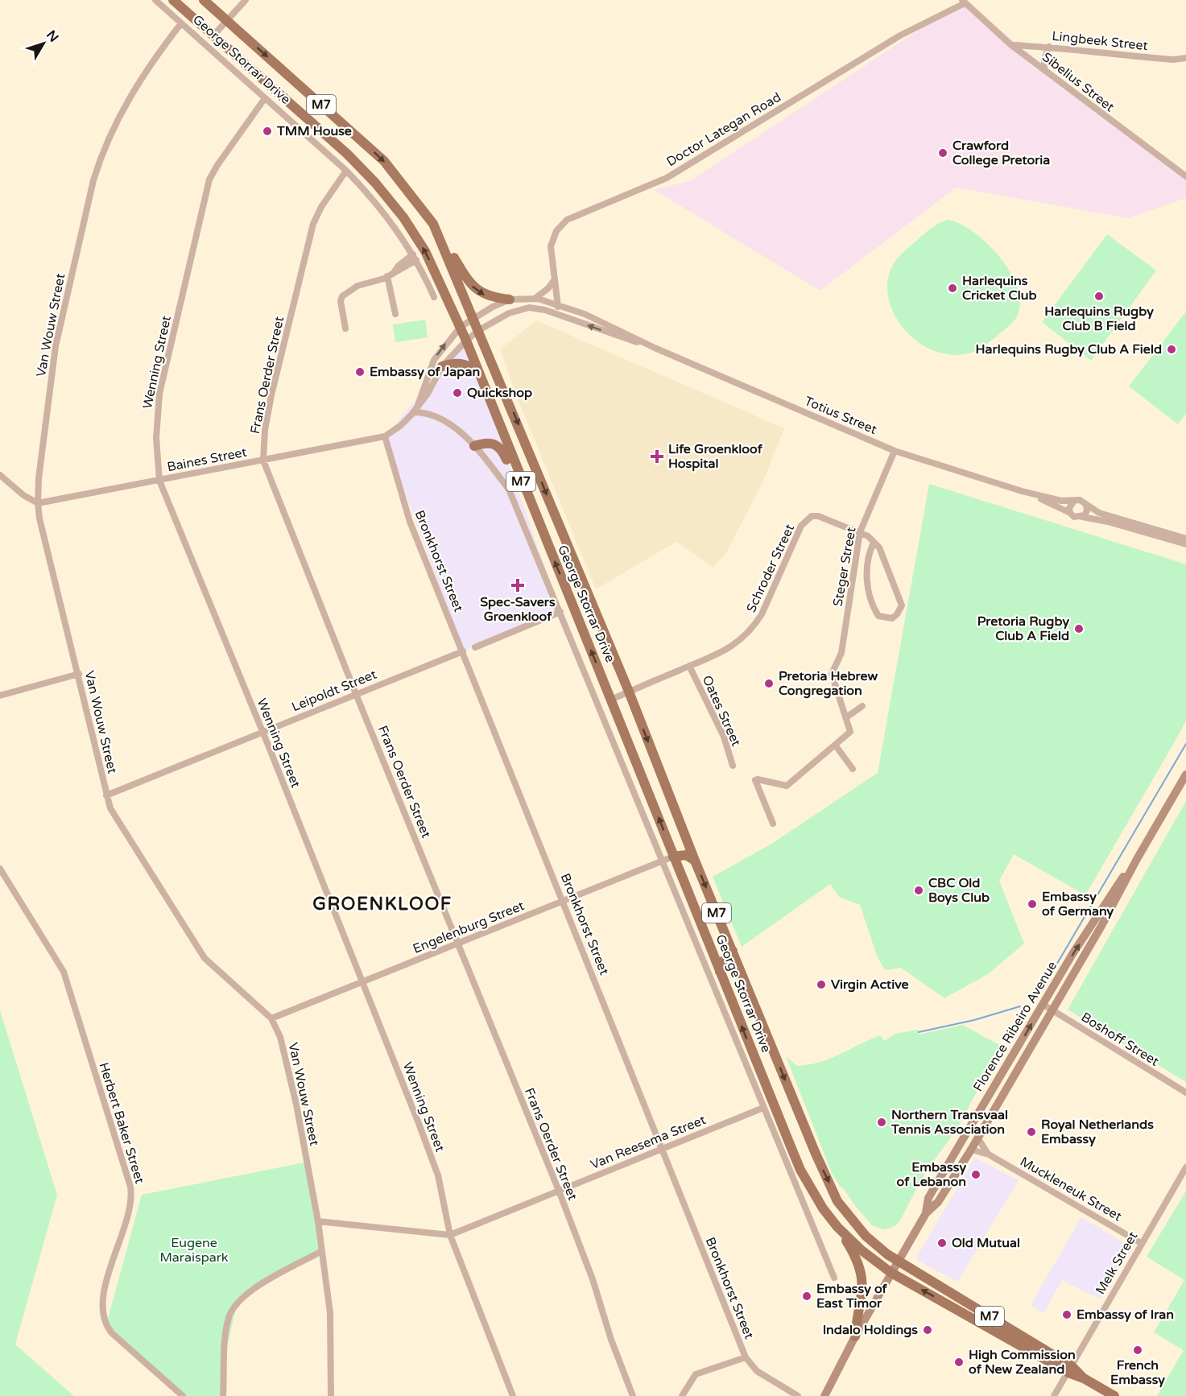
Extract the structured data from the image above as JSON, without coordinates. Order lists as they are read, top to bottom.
{
  "streets": {
    "main road": ["George Storrar Drive", "M7", "Florence Ribeiro Avenue"],
    "street": [
      "Lingbeek Street",
      "Sibelius Street",
      "Doctor Lategan Road",
      "Van Wouw Street",
      "Wenning Street",
      "Frans Oerder Street",
      "Totius Street",
      "Baines Street",
      "Bronkhorst Street",
      "Steger Street",
      "Schroder Street",
      "Leipoldt Street",
      "Oates Street",
      "Engelenburg Street",
      "Boshoff Street",
      "Herbert Baker Street",
      "Van Reesema Street",
      "Muckleneuk Street",
      "Melk Street"
    ]
  },
  "crossings": [
    ["Lingbeek Street", "Sibelius Street"],
    ["George Storrar Drive", "M7"],
    ["George Storrar Drive", "Van Wouw Street"],
    ["George Storrar Drive", "Wenning Street"],
    ["George Storrar Drive", "Frans Oerder Street"],
    ["George Storrar Drive", "Totius Street"],
    ["George Storrar Drive", "Baines Street"],
    ["George Storrar Drive", "Schroder Street"],
    ["George Storrar Drive", "Engelenburg Street"],
    ["George Storrar Drive", "Florence Ribeiro Avenue"],
    ["George Storrar Drive", "Van Reesema Street"],
    ["Sibelius Street", "Doctor Lategan Road"],
    ["M7", "Florence Ribeiro Avenue"],
    ["M7", "Melk Street"],
    ["Doctor Lategan Road", "Totius Street"],
    ["Van Wouw Street", "Baines Street"],
    ["Van Wouw Street", "Leipoldt Street"],
    ["Van Wouw Street", "Engelenburg Street"],
    ["Van Wouw Street", "Van Reesema Street"],
    ["Wenning Street", "Baines Street"],
    ["Wenning Street", "Leipoldt Street"],
    ["Wenning Street", "Engelenburg Street"],
    ["Wenning Street", "Van Reesema Street"],
    ["Frans Oerder Street", "Baines Street"],
    ["Frans Oerder Street", "Leipoldt Street"],
    ["Frans Oerder Street", "Engelenburg Street"],
    ["Frans Oerder Street", "Van Reesema Street"],
    ["Totius Street", "Baines Street"],
    ["Totius Street", "Steger Street"],
    ["Baines Street", "Bronkhorst Street"],
    ["Bronkhorst Street", "Leipoldt Street"],
    ["Bronkhorst Street", "Engelenburg Street"],
    ["Bronkhorst Street", "Van Reesema Street"],
    ["Steger Street", "Schroder Street"],
    ["Schroder Street", "Oates Street"],
    ["Florence Ribeiro Avenue", "Boshoff Street"],
    ["Florence Ribeiro Avenue", "Muckleneuk Street"],
    ["Muckleneuk Street", "Melk Street"]
  ],
  "districts": ["GROENKLOOF"],
  "parks": ["Eugene Maraispark"],
  "places": {
    "other": [
      "TMM House",
      "Crawford College Pretoria",
      "Harlequins Cricket Club",
      "Harlequins Rugby Club B Field",
      "Harlequins Rugby Club A Field",
      "Embassy of Japan",
      "Quickshop",
      "Pretoria Rugby Club A Field",
      "Pretoria Hebrew Congregation",
      "CBC Old Boys Club",
      "Embassy of Germany",
      "Virgin Active",
      "Northern Transvaal Tennis Association",
      "Royal Netherlands Embassy",
      "Embassy of Lebanon",
      "Old Mutual",
      "Embassy of East Timor",
      "Embassy of Iran",
      "Indalo Holdings",
      "French Embassy",
      "High Commission of New Zealand"
    ],
    "health": ["Life Groenkloof Hospital", "Spec-Savers Groenkloof"]
  },
  "north": "top right"
}
